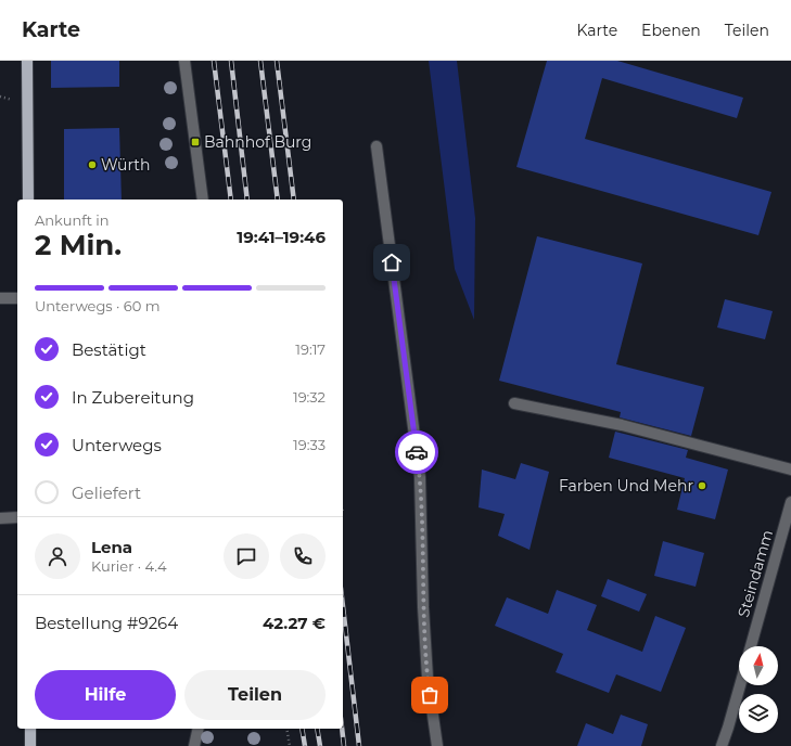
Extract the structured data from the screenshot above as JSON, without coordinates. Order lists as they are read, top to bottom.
{
  "streets": {
    "street": ["Steindamm"]
  },
  "places": {
    "transit": ["Bahnhof Burg"],
    "other": ["Würth", "Farben Und Mehr"]
  },
  "north": "top",
  "page": {
    "header": "Karte",
    "nav": ["Karte", "Ebenen", "Teilen"],
    "heading": ["2 Min.", "Ankunft in", "19:41–19:46"],
    "panel": [
      "Lena",
      "Kurier · 4.4",
      "Bestellung #9264",
      "42.27 €"
    ],
    "bar": "Unterwegs · 60 m",
    "list": [
      ["Bestätigt", "19:17"],
      ["In Zubereitung", "19:32"],
      ["Unterwegs", "19:33"],
      "Geliefert"
    ],
    "buttons": ["Hilfe", "Teilen"]
  }
}
